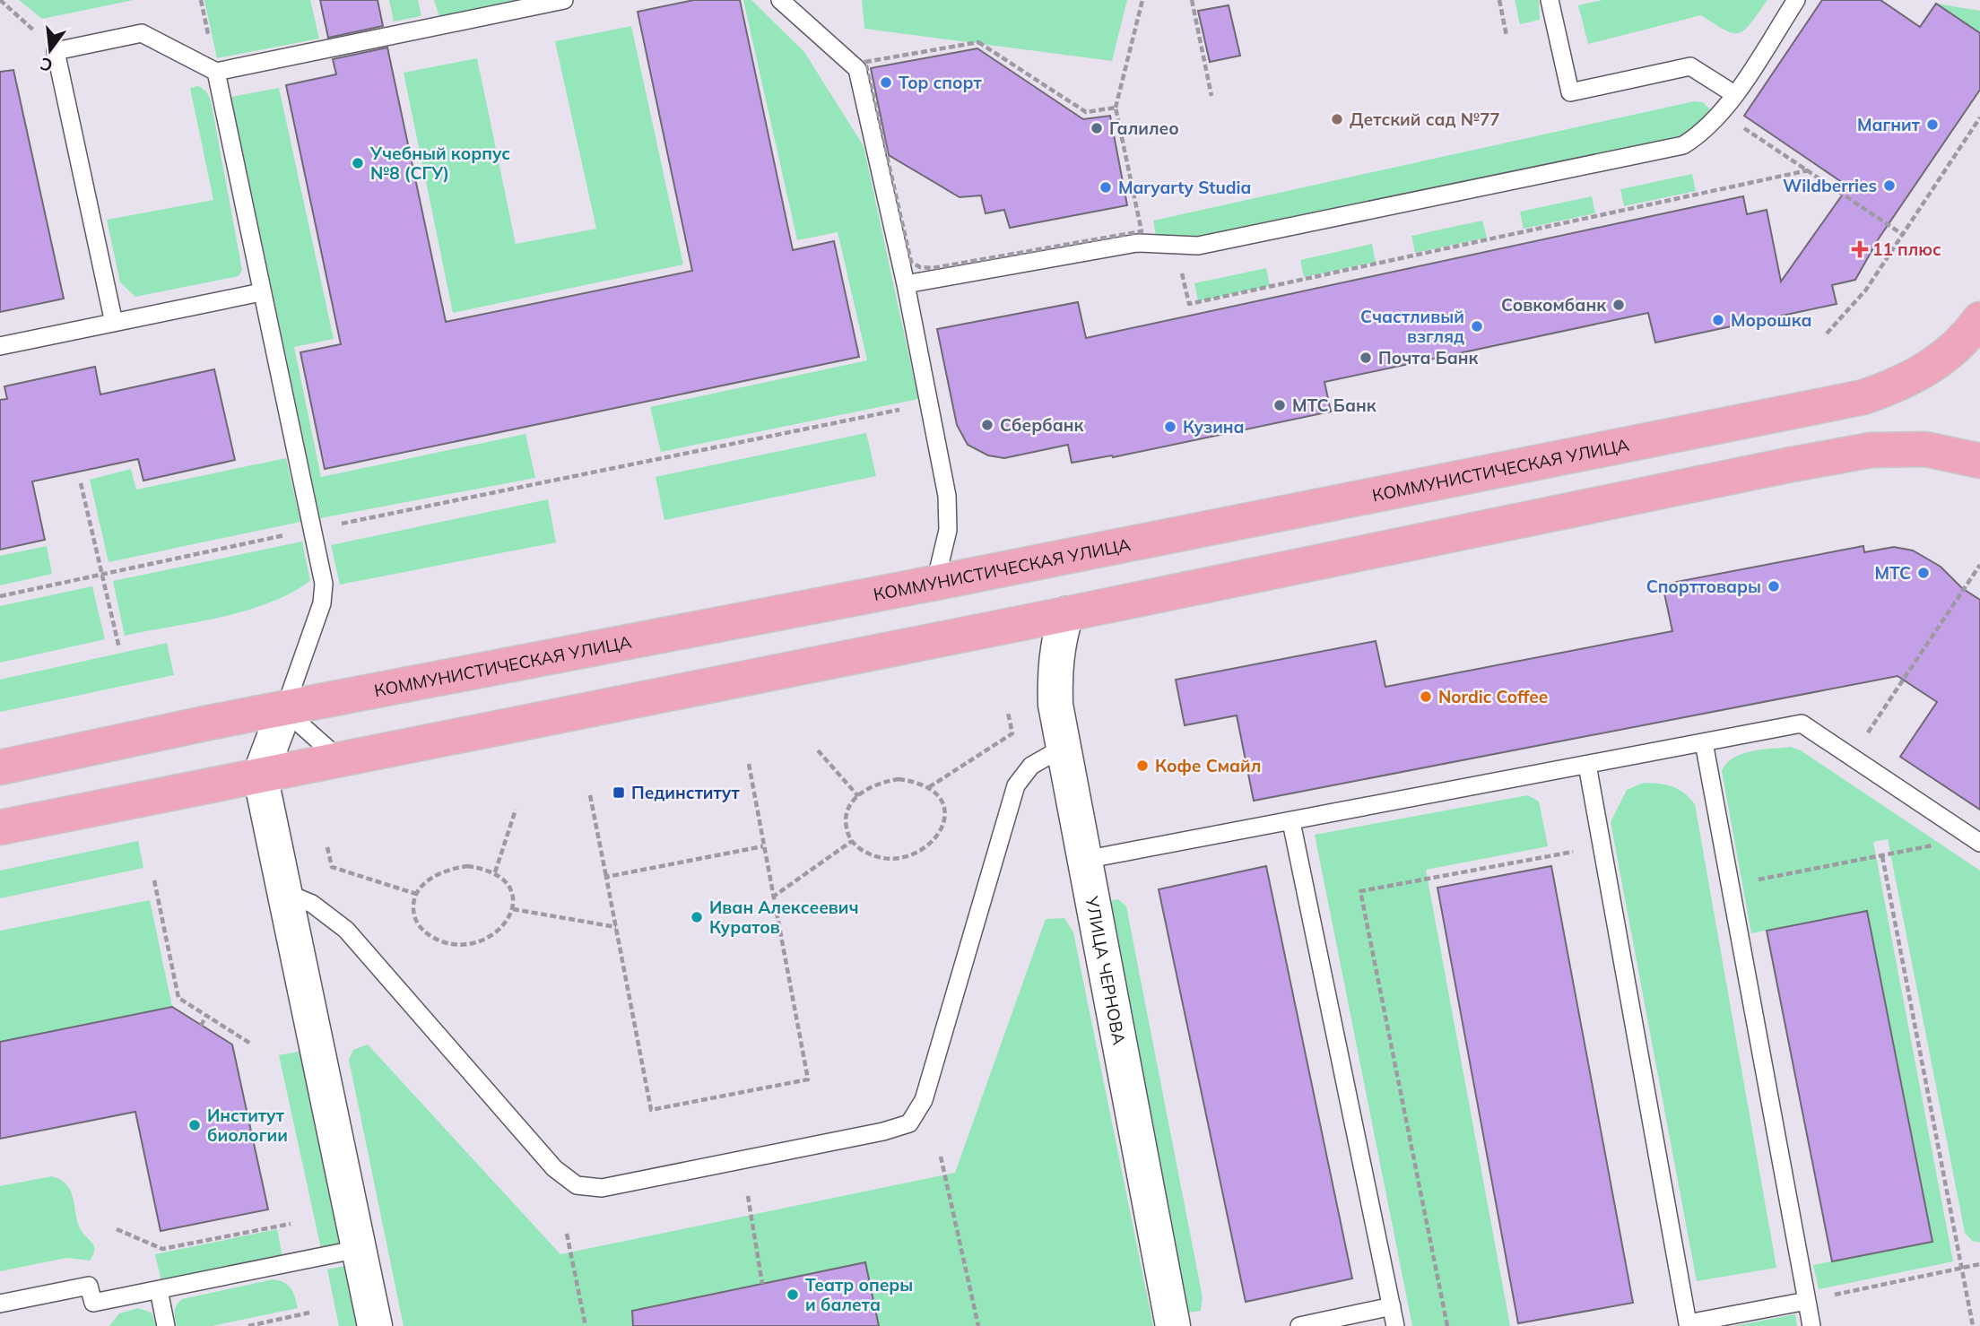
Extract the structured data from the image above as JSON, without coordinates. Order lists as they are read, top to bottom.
{
  "streets": {
    "main road": ["КОММУНИСТИЧЕСКАЯ УЛИЦА"],
    "street": ["УЛИЦА ЧЕРНОВА"]
  },
  "places": {
    "other": [
      "Top спорт",
      "Детский сад №77",
      "Магнит",
      "Галилео",
      "Учебный корпус №8 (СГУ)",
      "Wildberries",
      "Maryarty Studia",
      "Совкомбанк",
      "Морошка",
      "Счастливый взгляд",
      "Почта Банк",
      "МТС Банк",
      "Сбербанк",
      "Кузина",
      "МТС",
      "Спорттовары",
      "Nordic Coffee",
      "Кофе Смайл",
      "Иван Алексеевич Куратов",
      "Институт биологии",
      "Театр оперы и балета"
    ],
    "health": ["11 плюс"],
    "transit": ["Пединститут"]
  },
  "north": "bottom"
}
